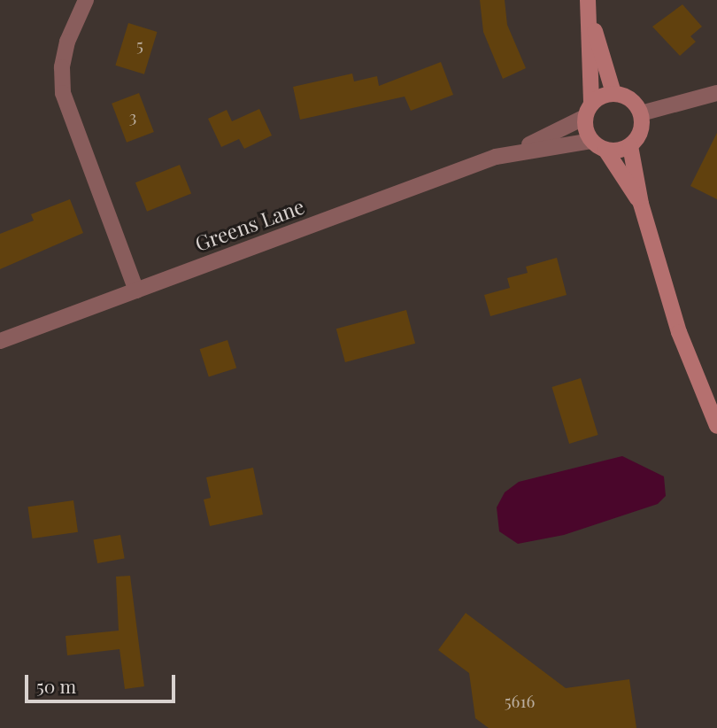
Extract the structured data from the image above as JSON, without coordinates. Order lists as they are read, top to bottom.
{
  "streets": {
    "street": ["Greens Lane"]
  },
  "house_numbers": ["5", "3", "5616"],
  "scale_bar": "50 m"
}
